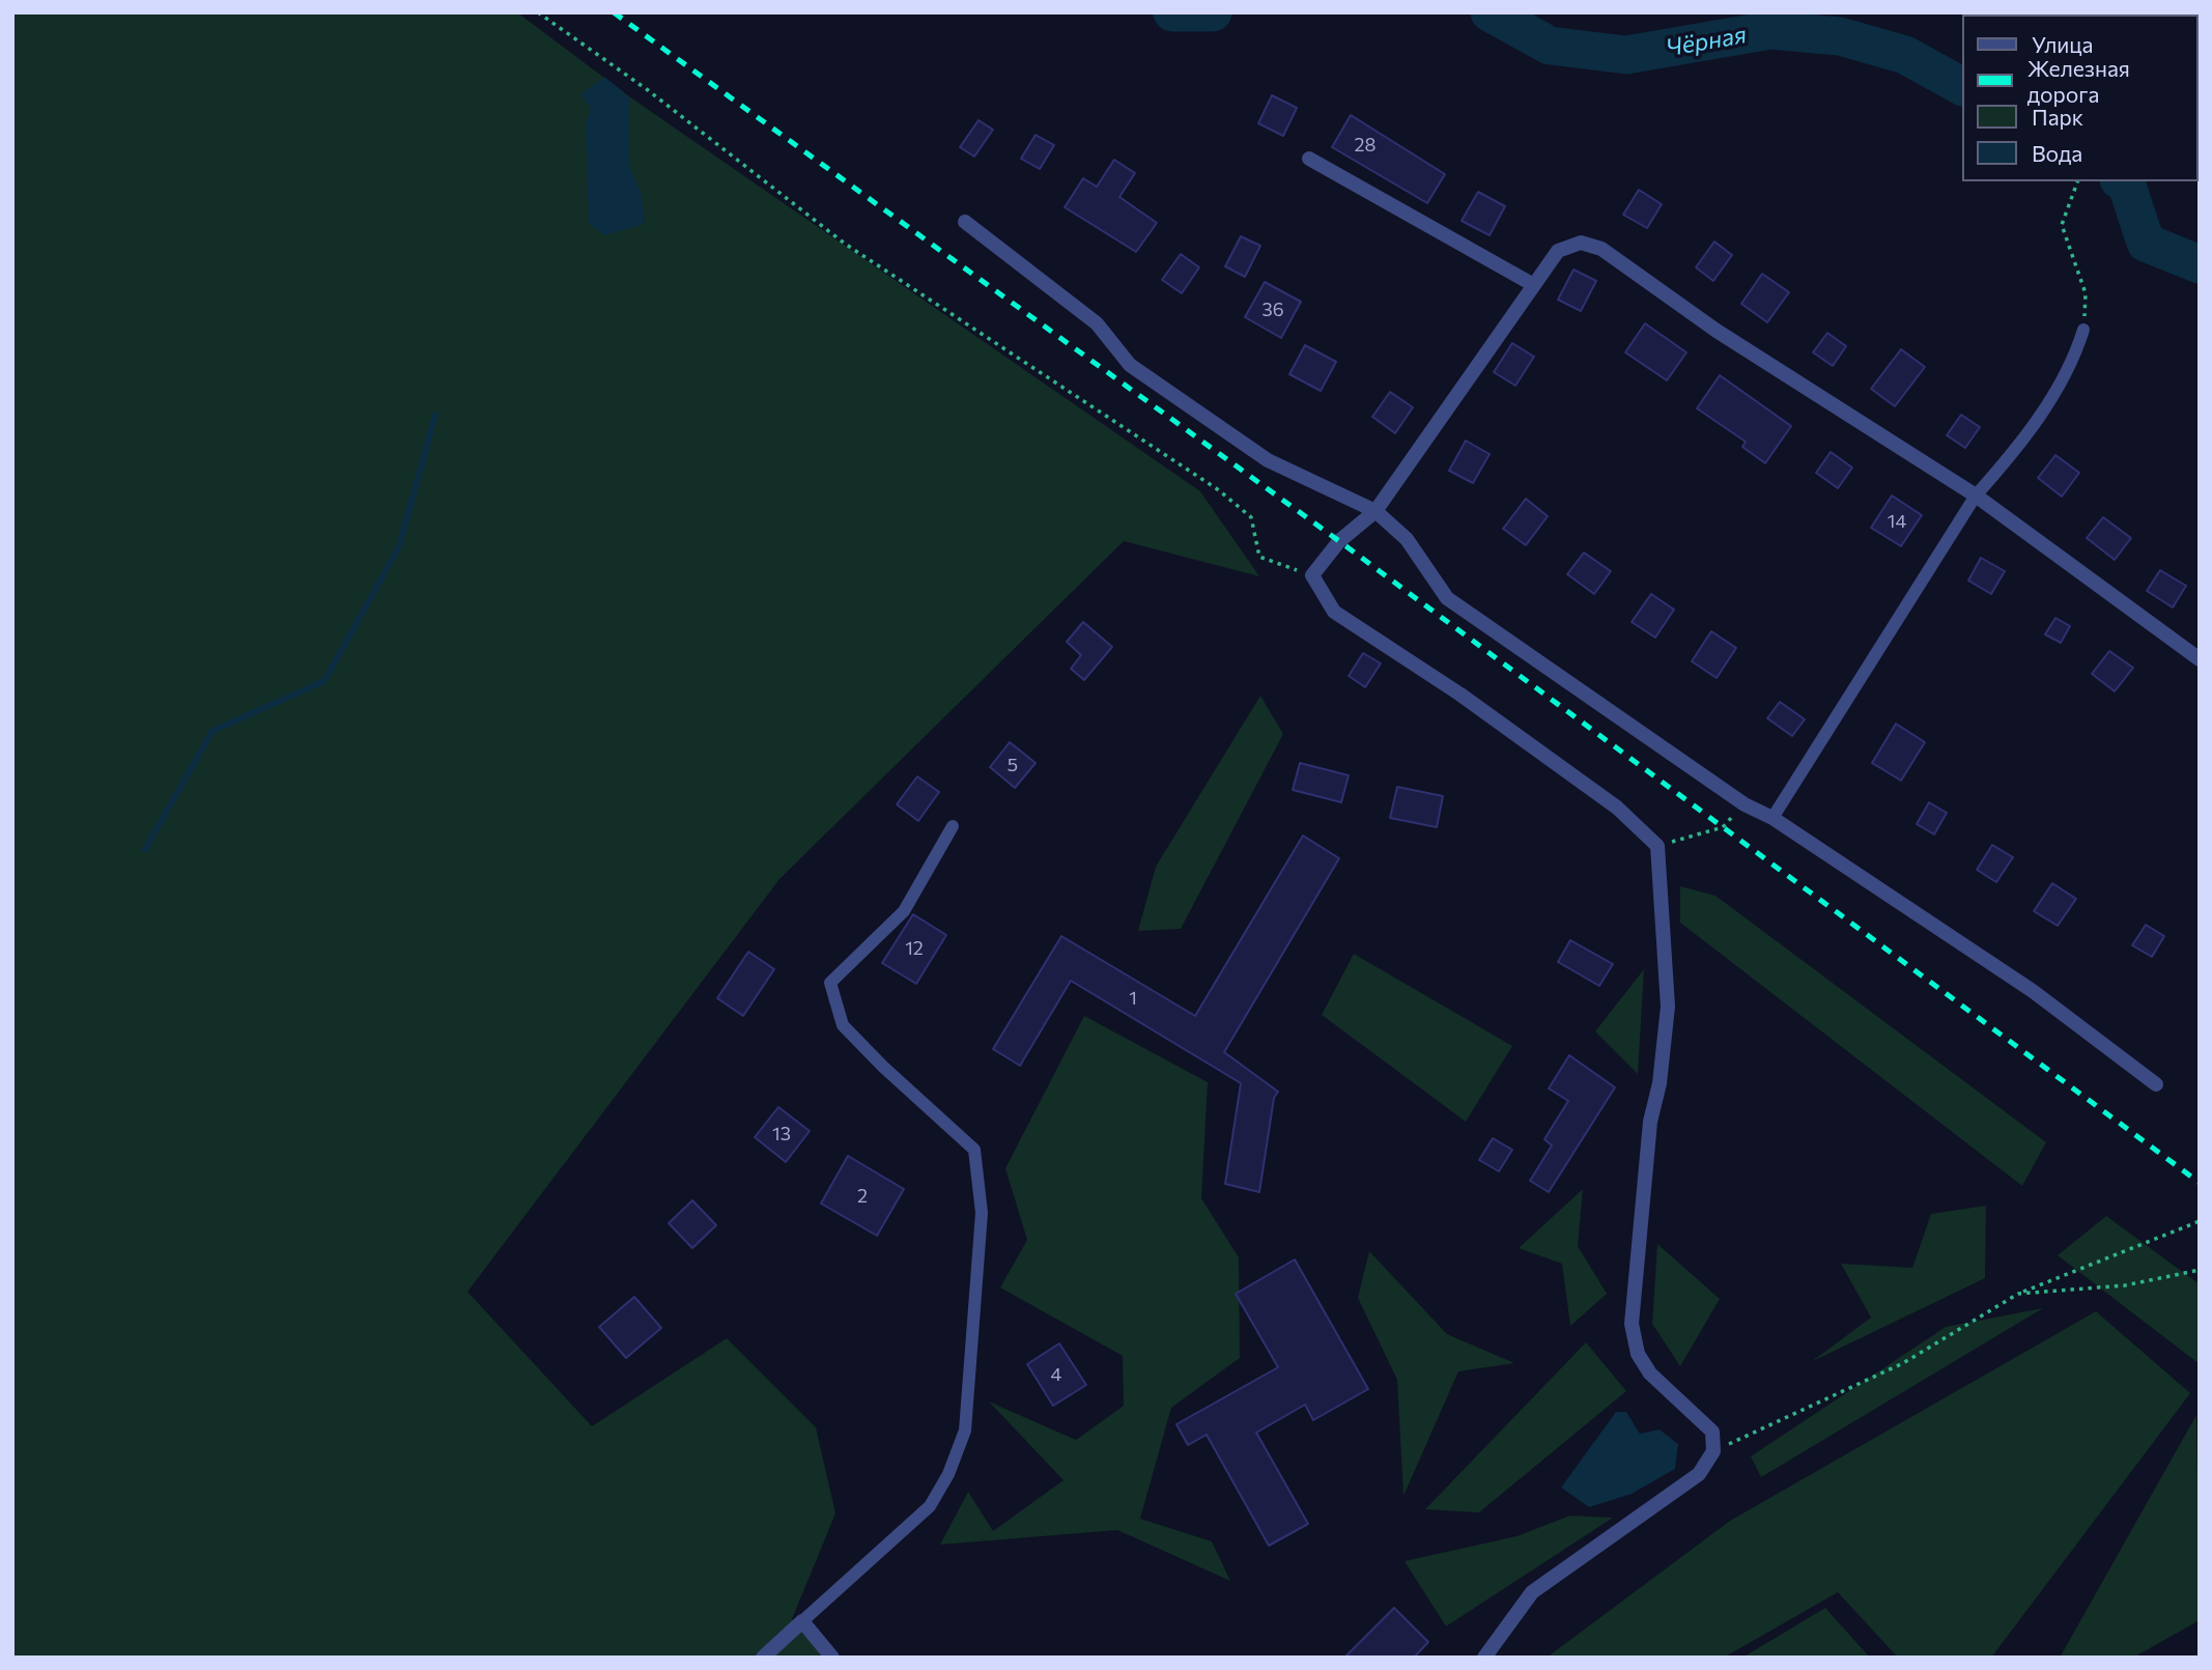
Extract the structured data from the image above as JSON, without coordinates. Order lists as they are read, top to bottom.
{
  "water": ["Чёрная"],
  "house_numbers": [
    "28",
    "36",
    "14",
    "5",
    "12",
    "1",
    "13",
    "2",
    "4"
  ],
  "legend": [
    "Улица",
    "Железная дорога",
    "Парк",
    "Вода"
  ]
}
